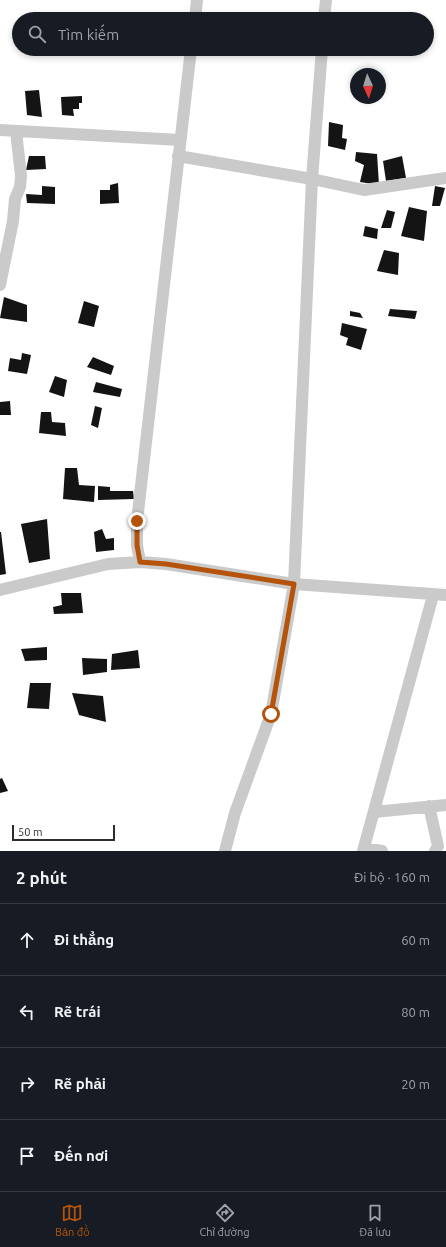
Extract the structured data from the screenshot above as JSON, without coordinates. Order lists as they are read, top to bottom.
{
  "scale_bar": "50 m",
  "north": "bottom",
  "page": {
    "search": "Tìm kiếm",
    "scale": "50 m",
    "heading": ["2 phút", "Đi bộ · 160 m"],
    "list": [
      ["Đi thẳng", "60 m"],
      ["Rẽ trái", "80 m"],
      ["Rẽ phải", "20 m"],
      "Đến nơi"
    ],
    "nav": ["Bản đồ", "Chỉ đường", "Đã lưu"]
  }
}
